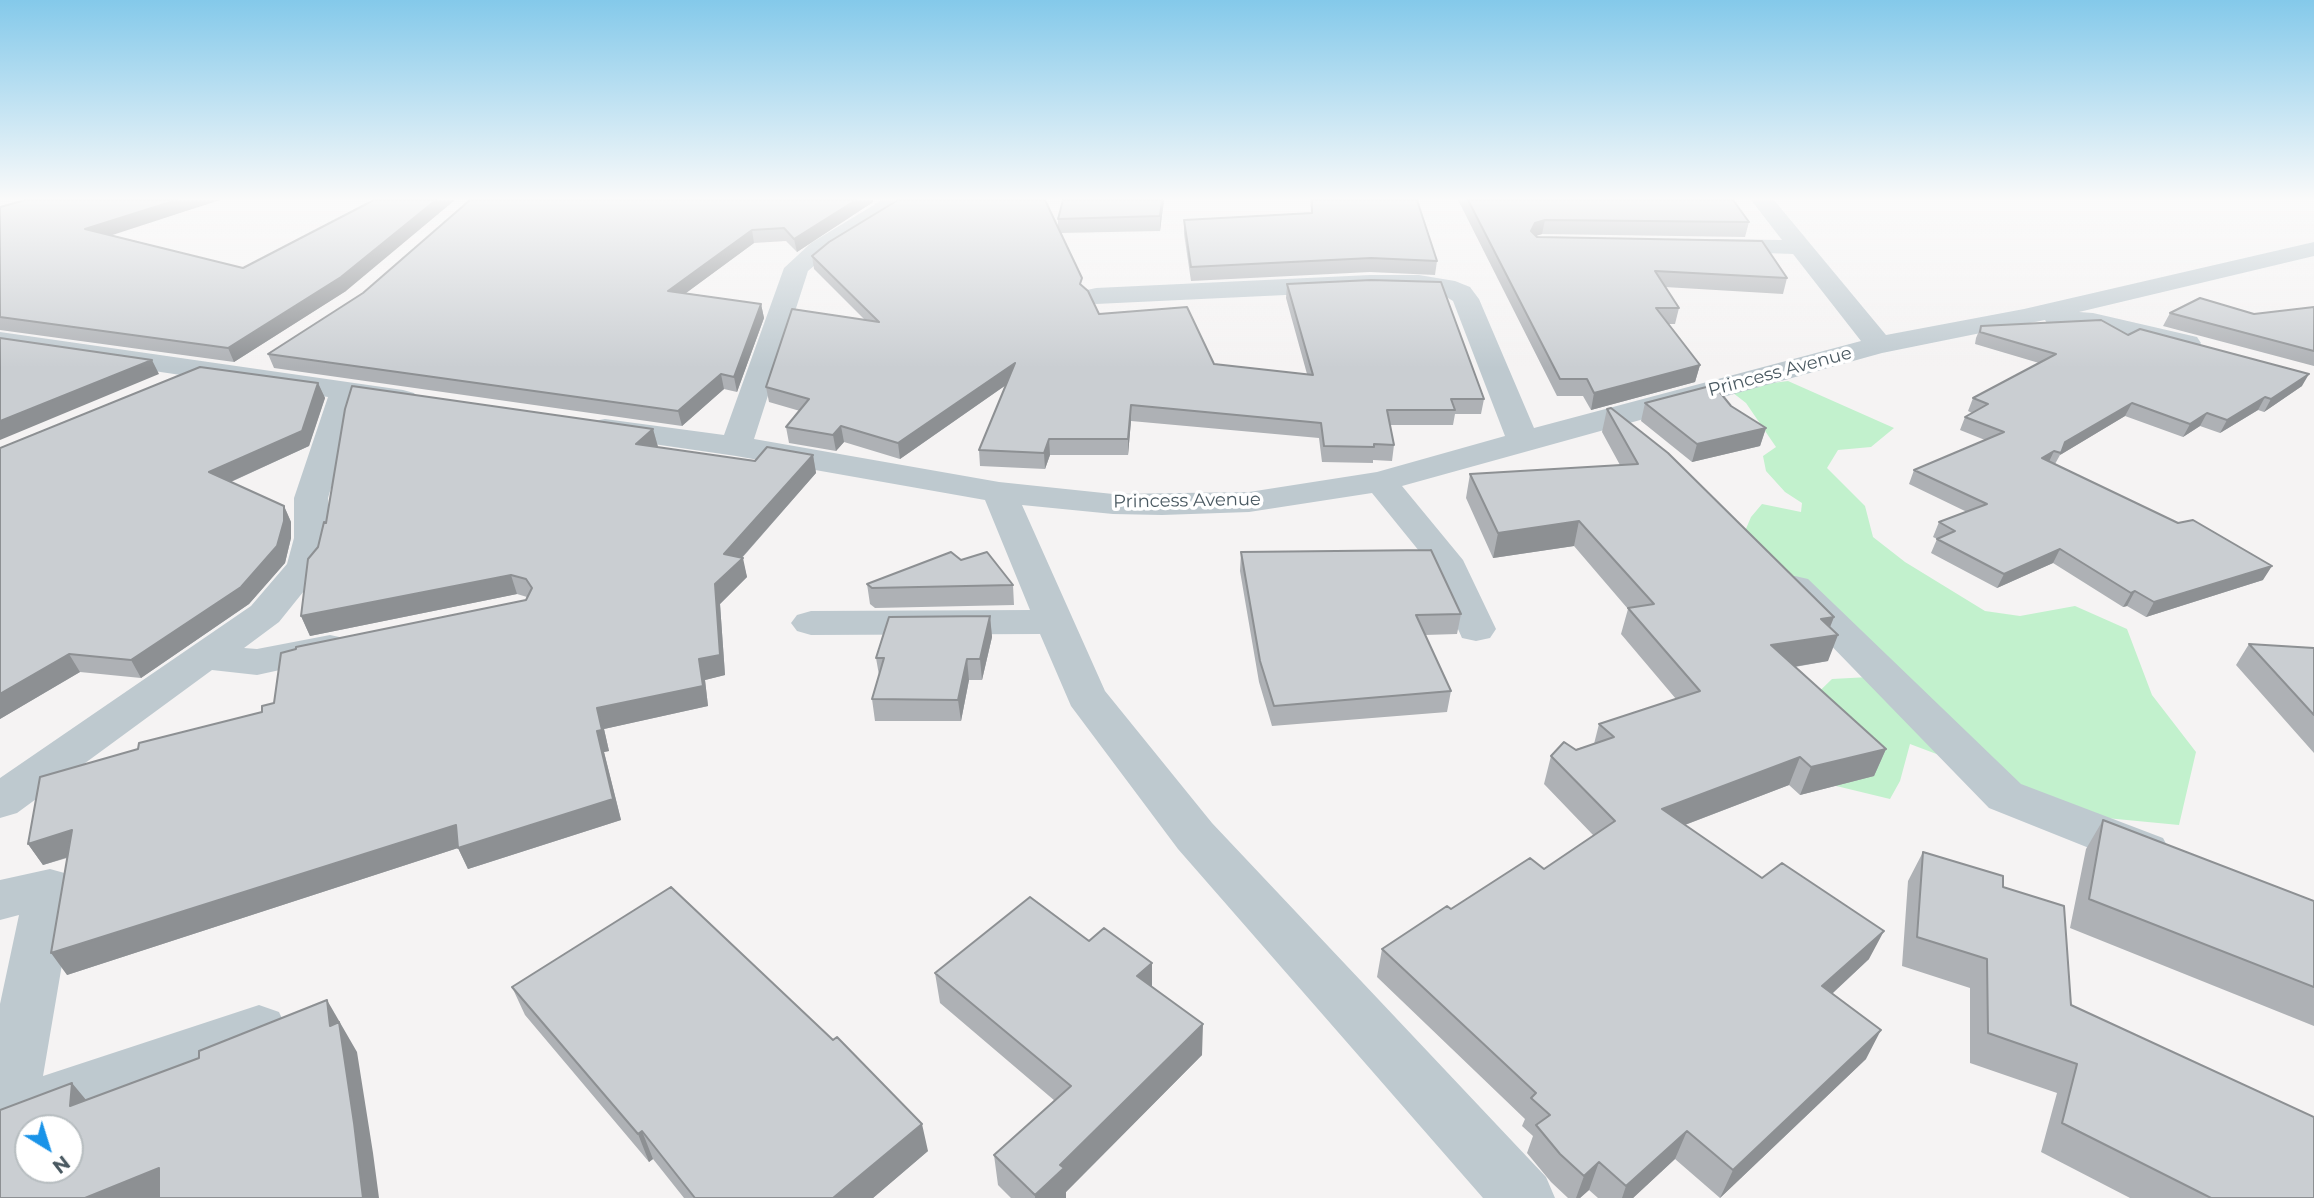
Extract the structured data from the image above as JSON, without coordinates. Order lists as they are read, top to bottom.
{
  "streets": {
    "street": ["Princess Avenue"]
  },
  "north": "bottom right"
}
